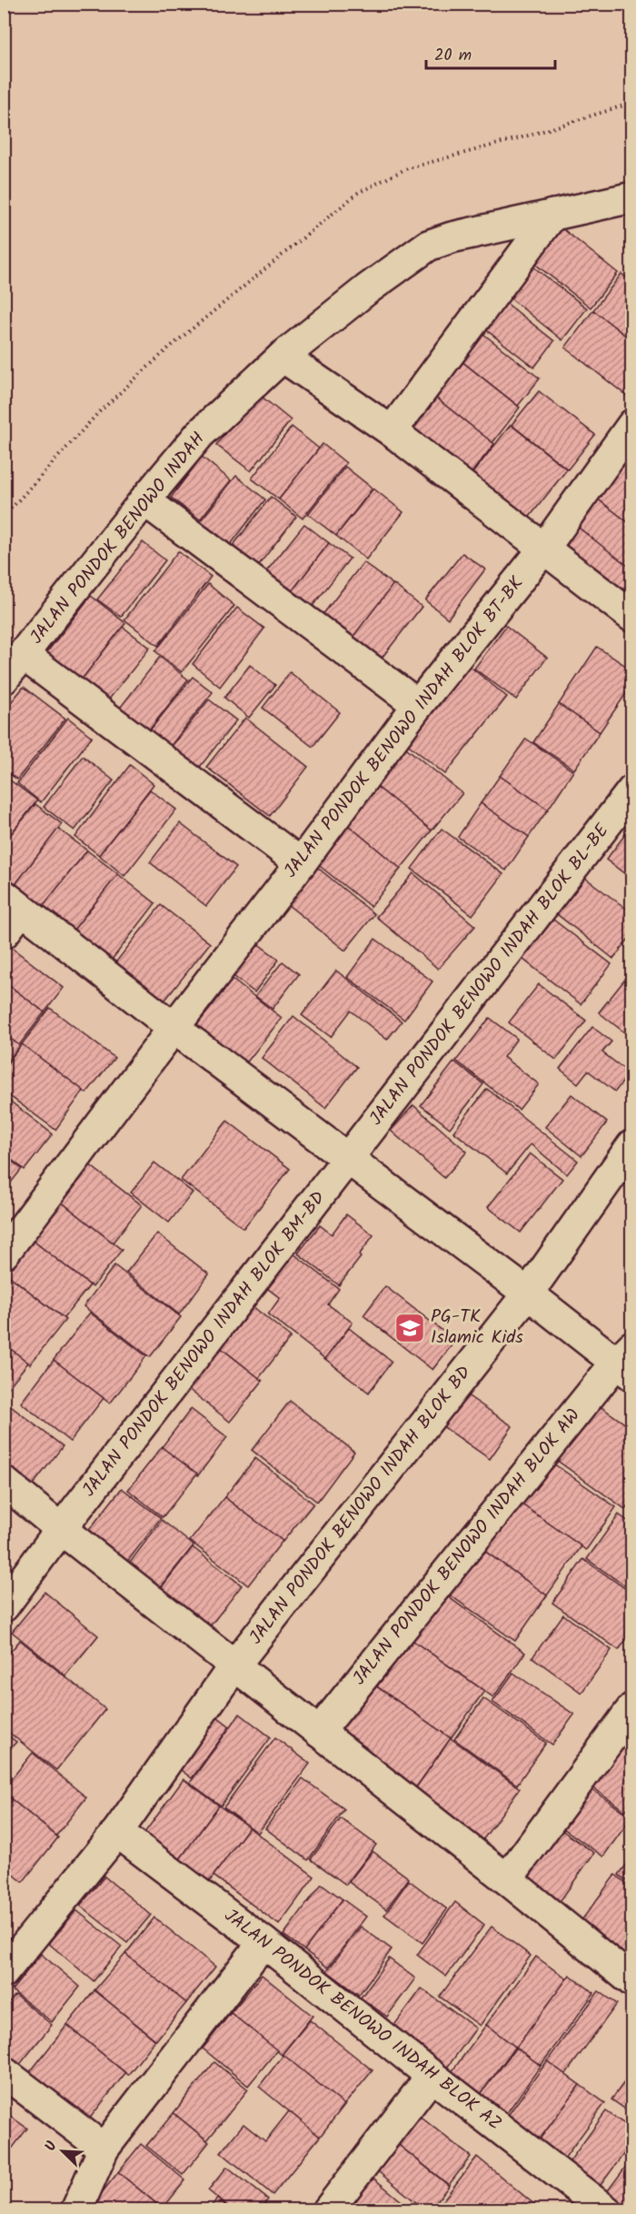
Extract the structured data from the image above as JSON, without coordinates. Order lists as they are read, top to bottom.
{
  "streets": {
    "street": [
      "JALAN PONDOK BENOWO INDAH",
      "JALAN PONDOK BENOWO INDAH BLOK BT-BK",
      "JALAN PONDOK BENOWO INDAH BLOK BL-BE",
      "JALAN PONDOK BENOWO INDAH BLOK BM-BD",
      "JALAN PONDOK BENOWO INDAH BLOK BD",
      "JALAN PONDOK BENOWO INDAH BLOK AW",
      "JALAN PONDOK BENOWO INDAH BLOK AZ"
    ]
  },
  "crossings": [
    ["JALAN PONDOK BENOWO INDAH BLOK BL-BE", "JALAN PONDOK BENOWO INDAH BLOK BM-BD"],
    ["JALAN PONDOK BENOWO INDAH BLOK BD", "JALAN PONDOK BENOWO INDAH BLOK AZ"]
  ],
  "places": {
    "school or university": ["PG-TK Islamic Kids"]
  },
  "scale_bar": "20 m",
  "north": "top left"
}
